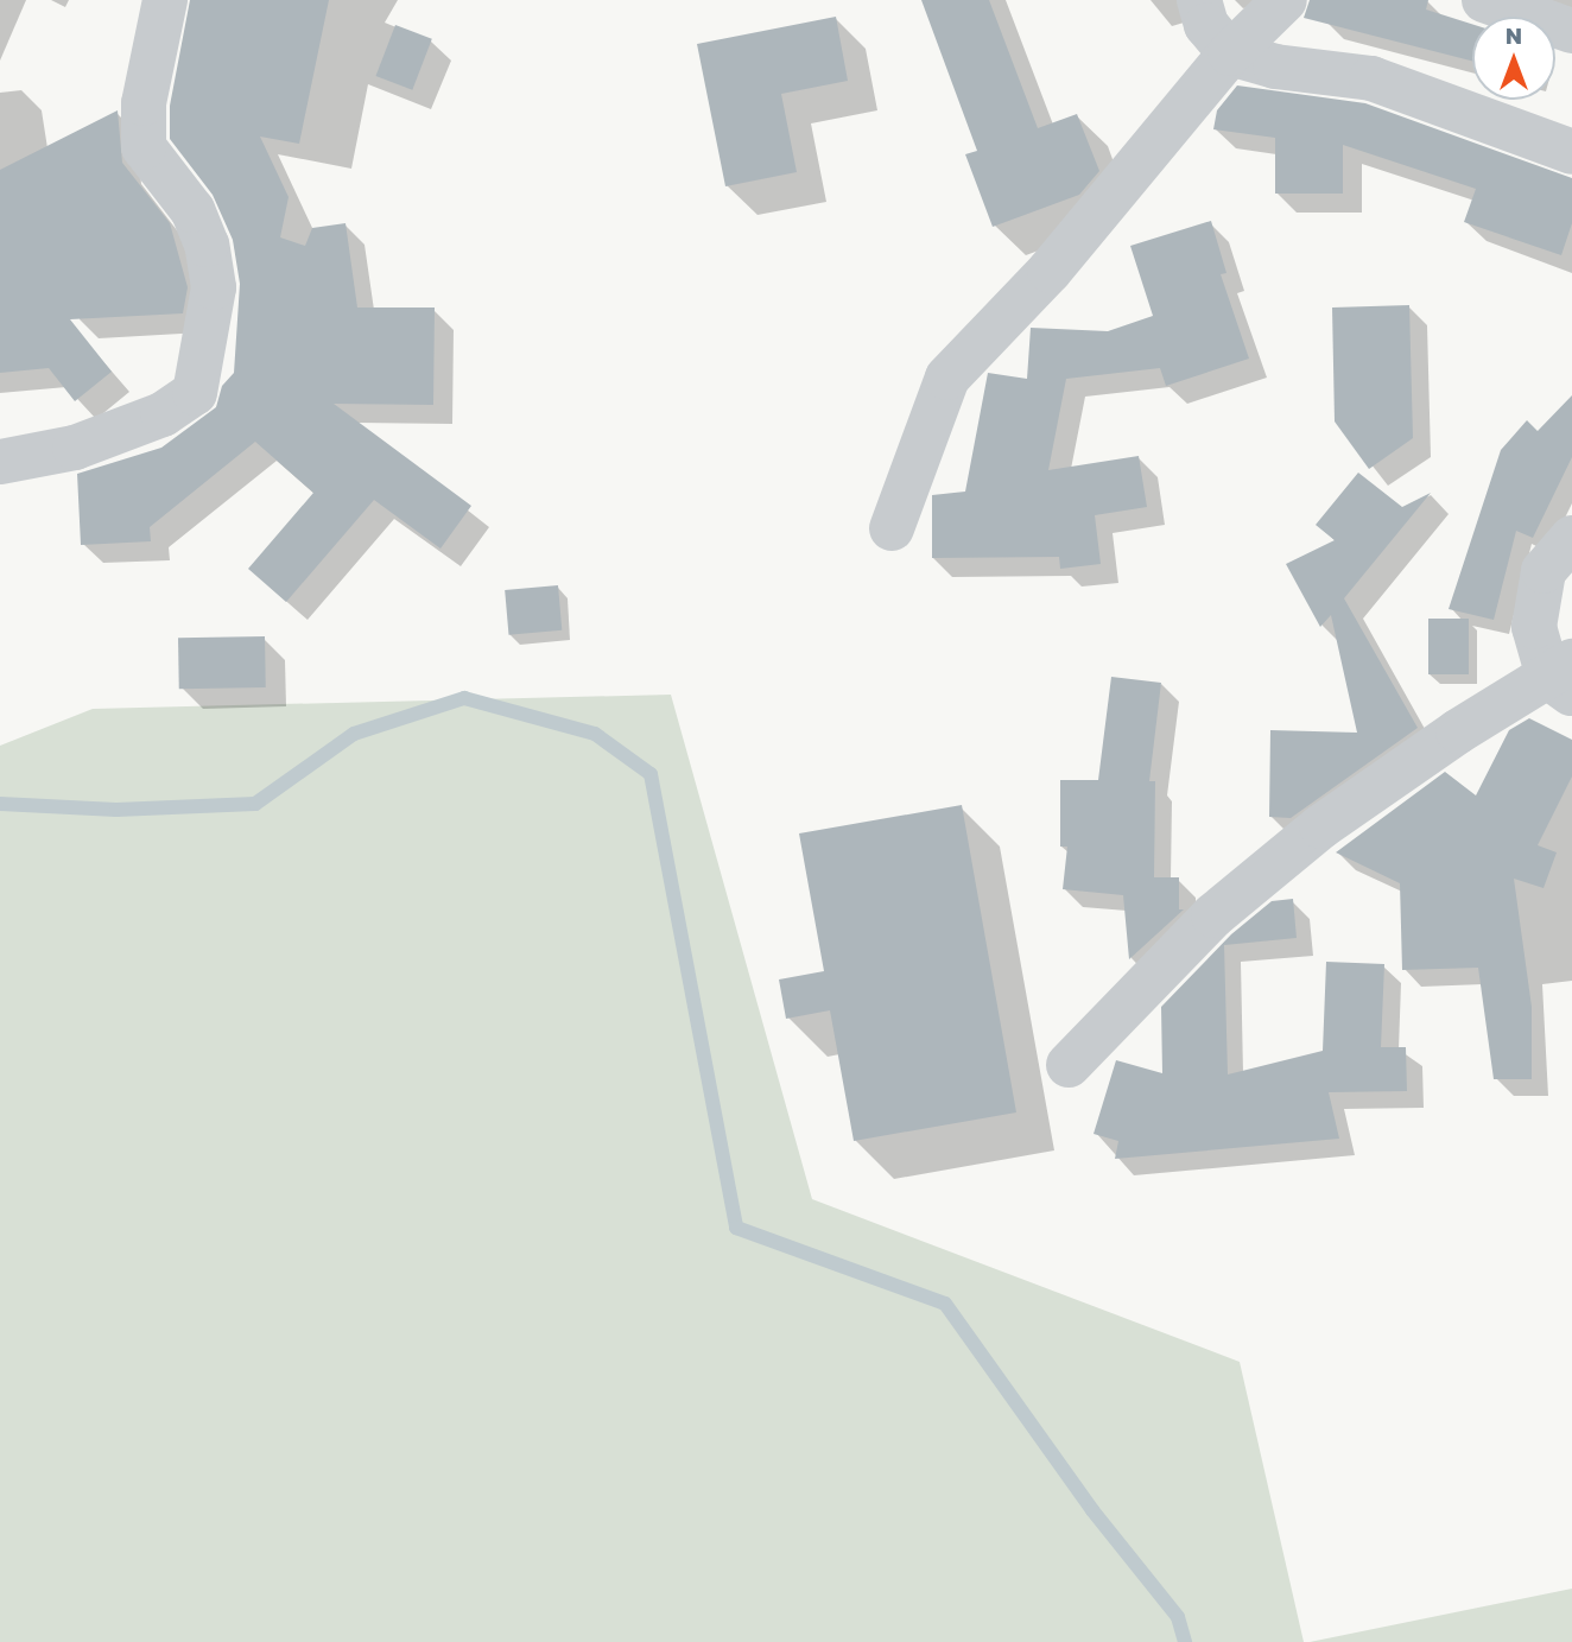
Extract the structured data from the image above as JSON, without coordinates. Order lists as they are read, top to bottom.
{
  "north": "top"
}
